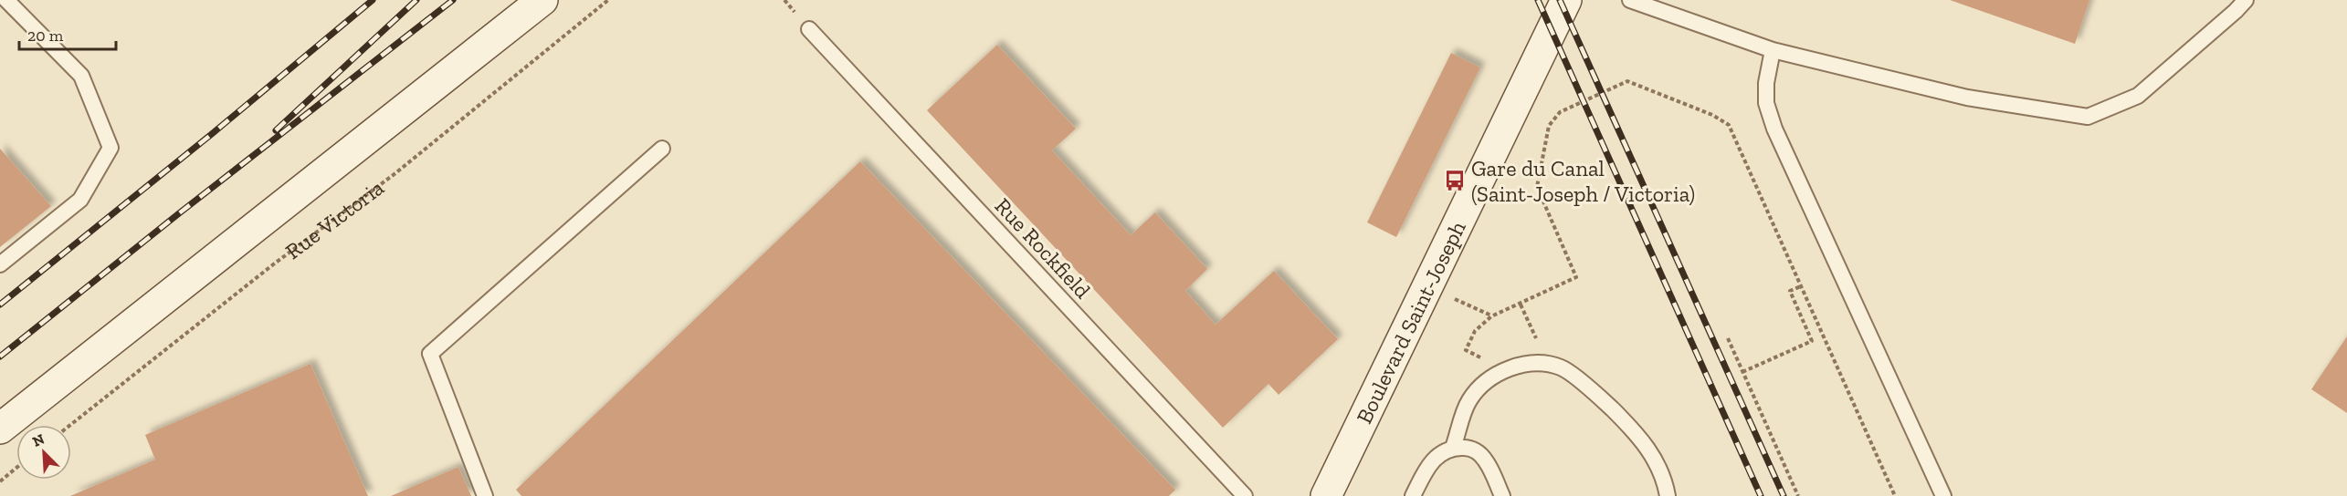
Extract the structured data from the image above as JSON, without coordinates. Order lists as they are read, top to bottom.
{
  "streets": {
    "main road": ["Rue Victoria", "Boulevard Saint-Joseph"],
    "lane": ["Rue Rockfield"]
  },
  "places": {
    "bus stop": ["Gare du Canal (Saint-Joseph / Victoria)"]
  },
  "scale_bar": "20 m",
  "north": "top left"
}
